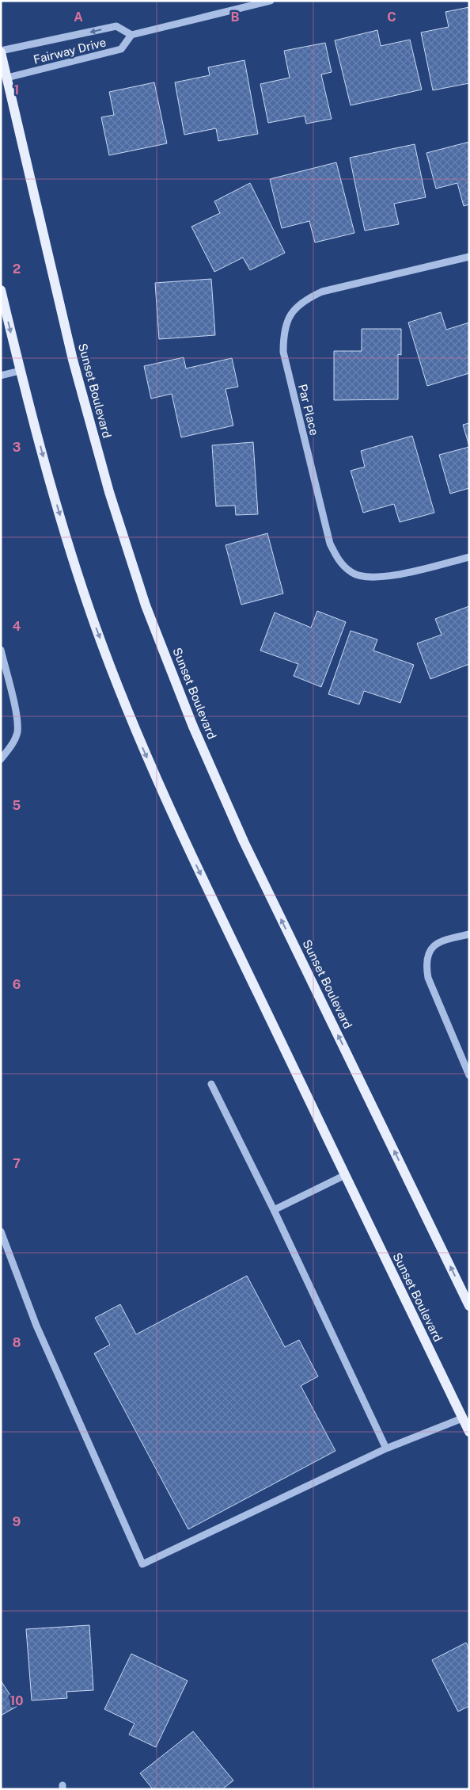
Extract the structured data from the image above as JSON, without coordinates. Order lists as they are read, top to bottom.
{
  "streets": {
    "main road": ["Sunset Boulevard"],
    "street": ["Fairway Drive", "Par Place"]
  },
  "crossings": [
    ["Fairway Drive", "Sunset Boulevard"]
  ],
  "grid": {
    "columns": ["A", "B", "C"],
    "rows": [
      "1",
      "2",
      "3",
      "4",
      "5",
      "6",
      "7",
      "8",
      "9",
      "10"
    ]
  }
}
